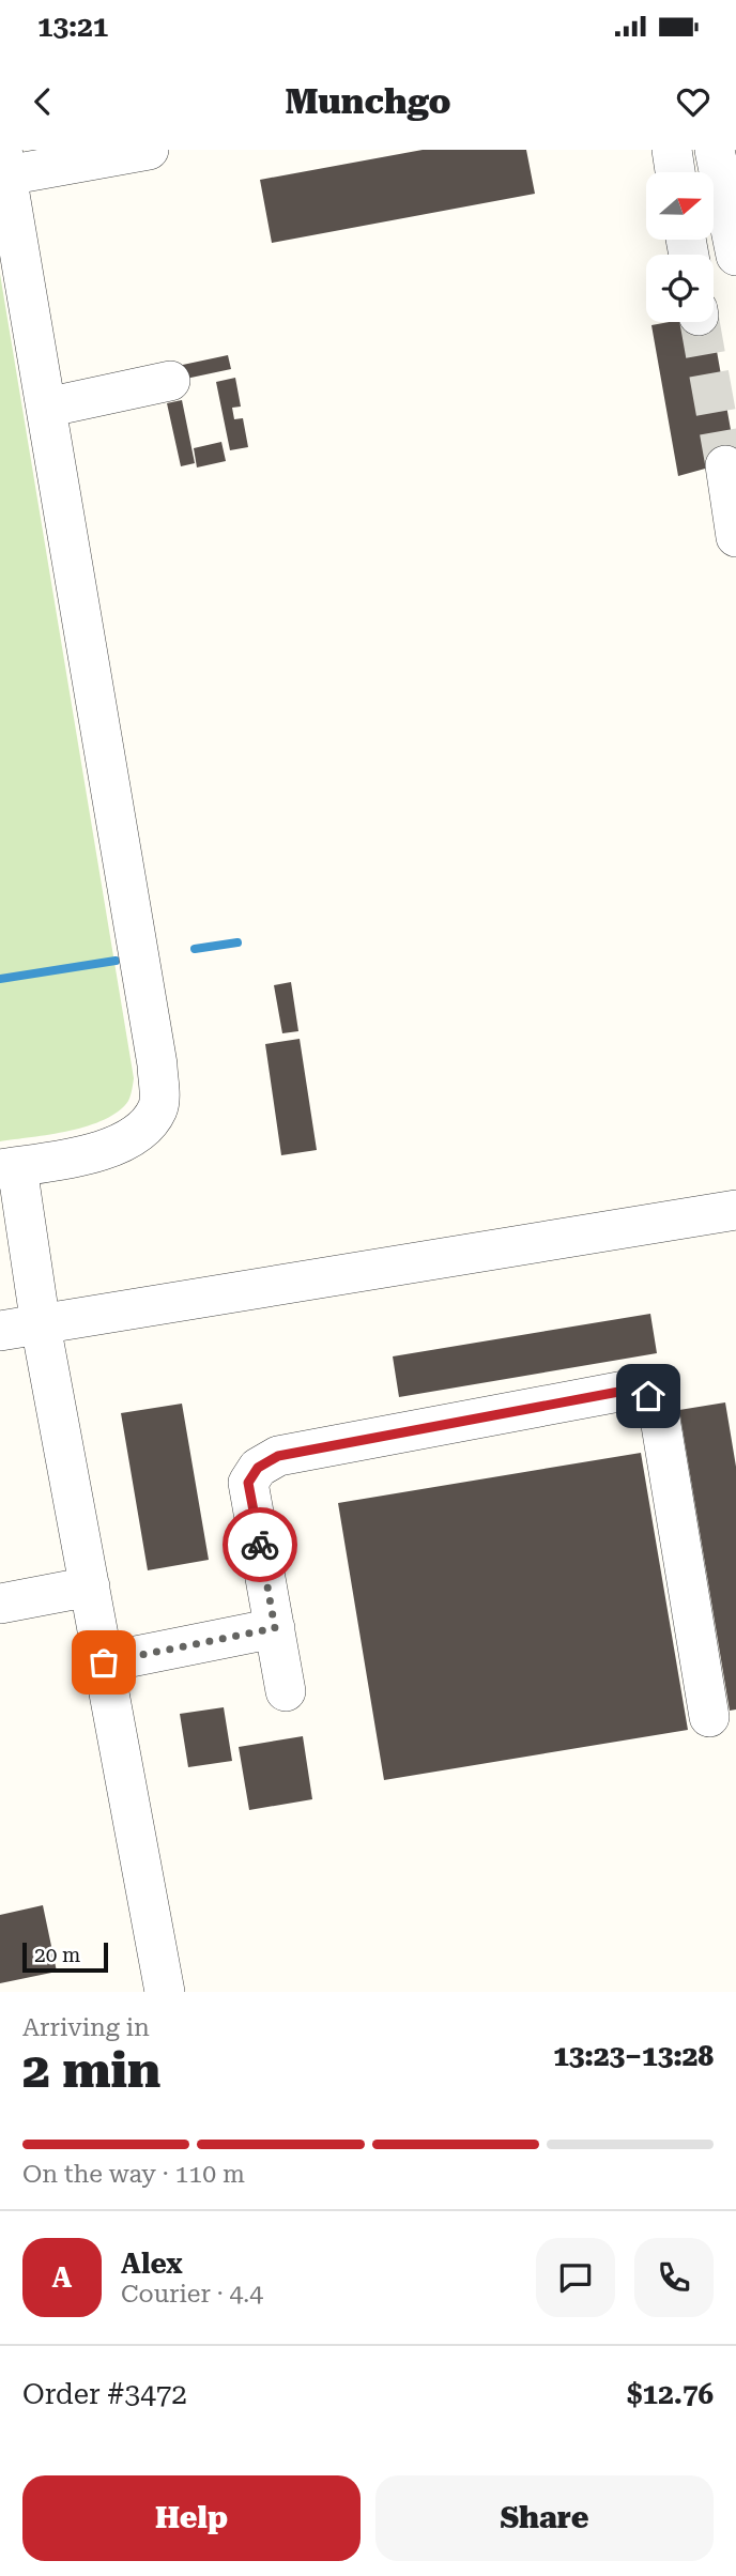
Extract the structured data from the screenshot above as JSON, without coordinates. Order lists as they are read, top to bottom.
{
  "scale_bar": "20 m",
  "north": "right",
  "page": {
    "status": "13:21",
    "header": "Munchgo",
    "scale": "20 m",
    "heading": ["2 min", "Arriving in", "13:23–13:28"],
    "panel": [
      "Alex",
      "Courier · 4.4",
      "Order #3472",
      "$12.76"
    ],
    "bar": "On the way · 110 m",
    "round": "A",
    "buttons": ["Help", "Share"]
  }
}
